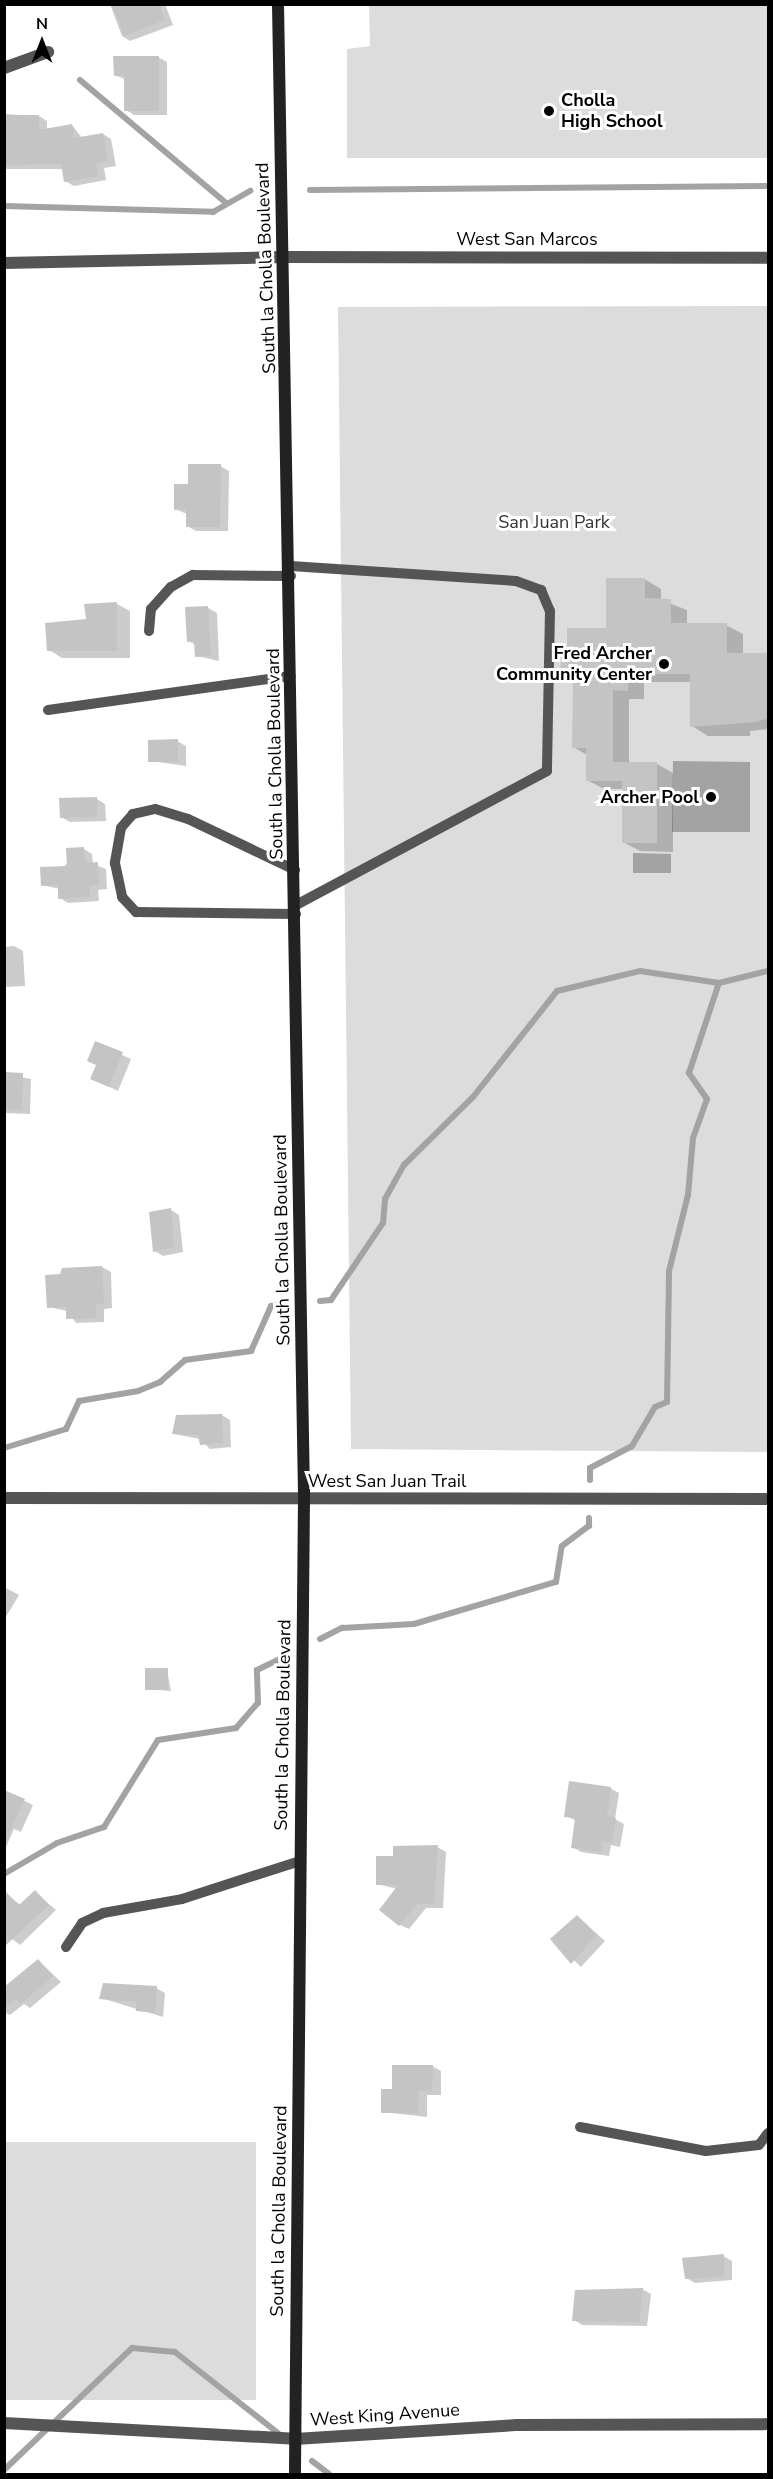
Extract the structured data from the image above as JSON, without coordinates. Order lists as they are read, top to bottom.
{
  "streets": {
    "main road": ["South la Cholla Boulevard"],
    "street": ["West San Marcos", "West San Juan Trail", "West King Avenue"]
  },
  "crossings": [
    ["West San Marcos", "South la Cholla Boulevard"],
    ["South la Cholla Boulevard", "West San Juan Trail"],
    ["South la Cholla Boulevard", "West King Avenue"]
  ],
  "parks": ["San Juan Park"],
  "places": ["Cholla High School", "Fred Archer Community Center", "Archer Pool"],
  "north": "top"
}
